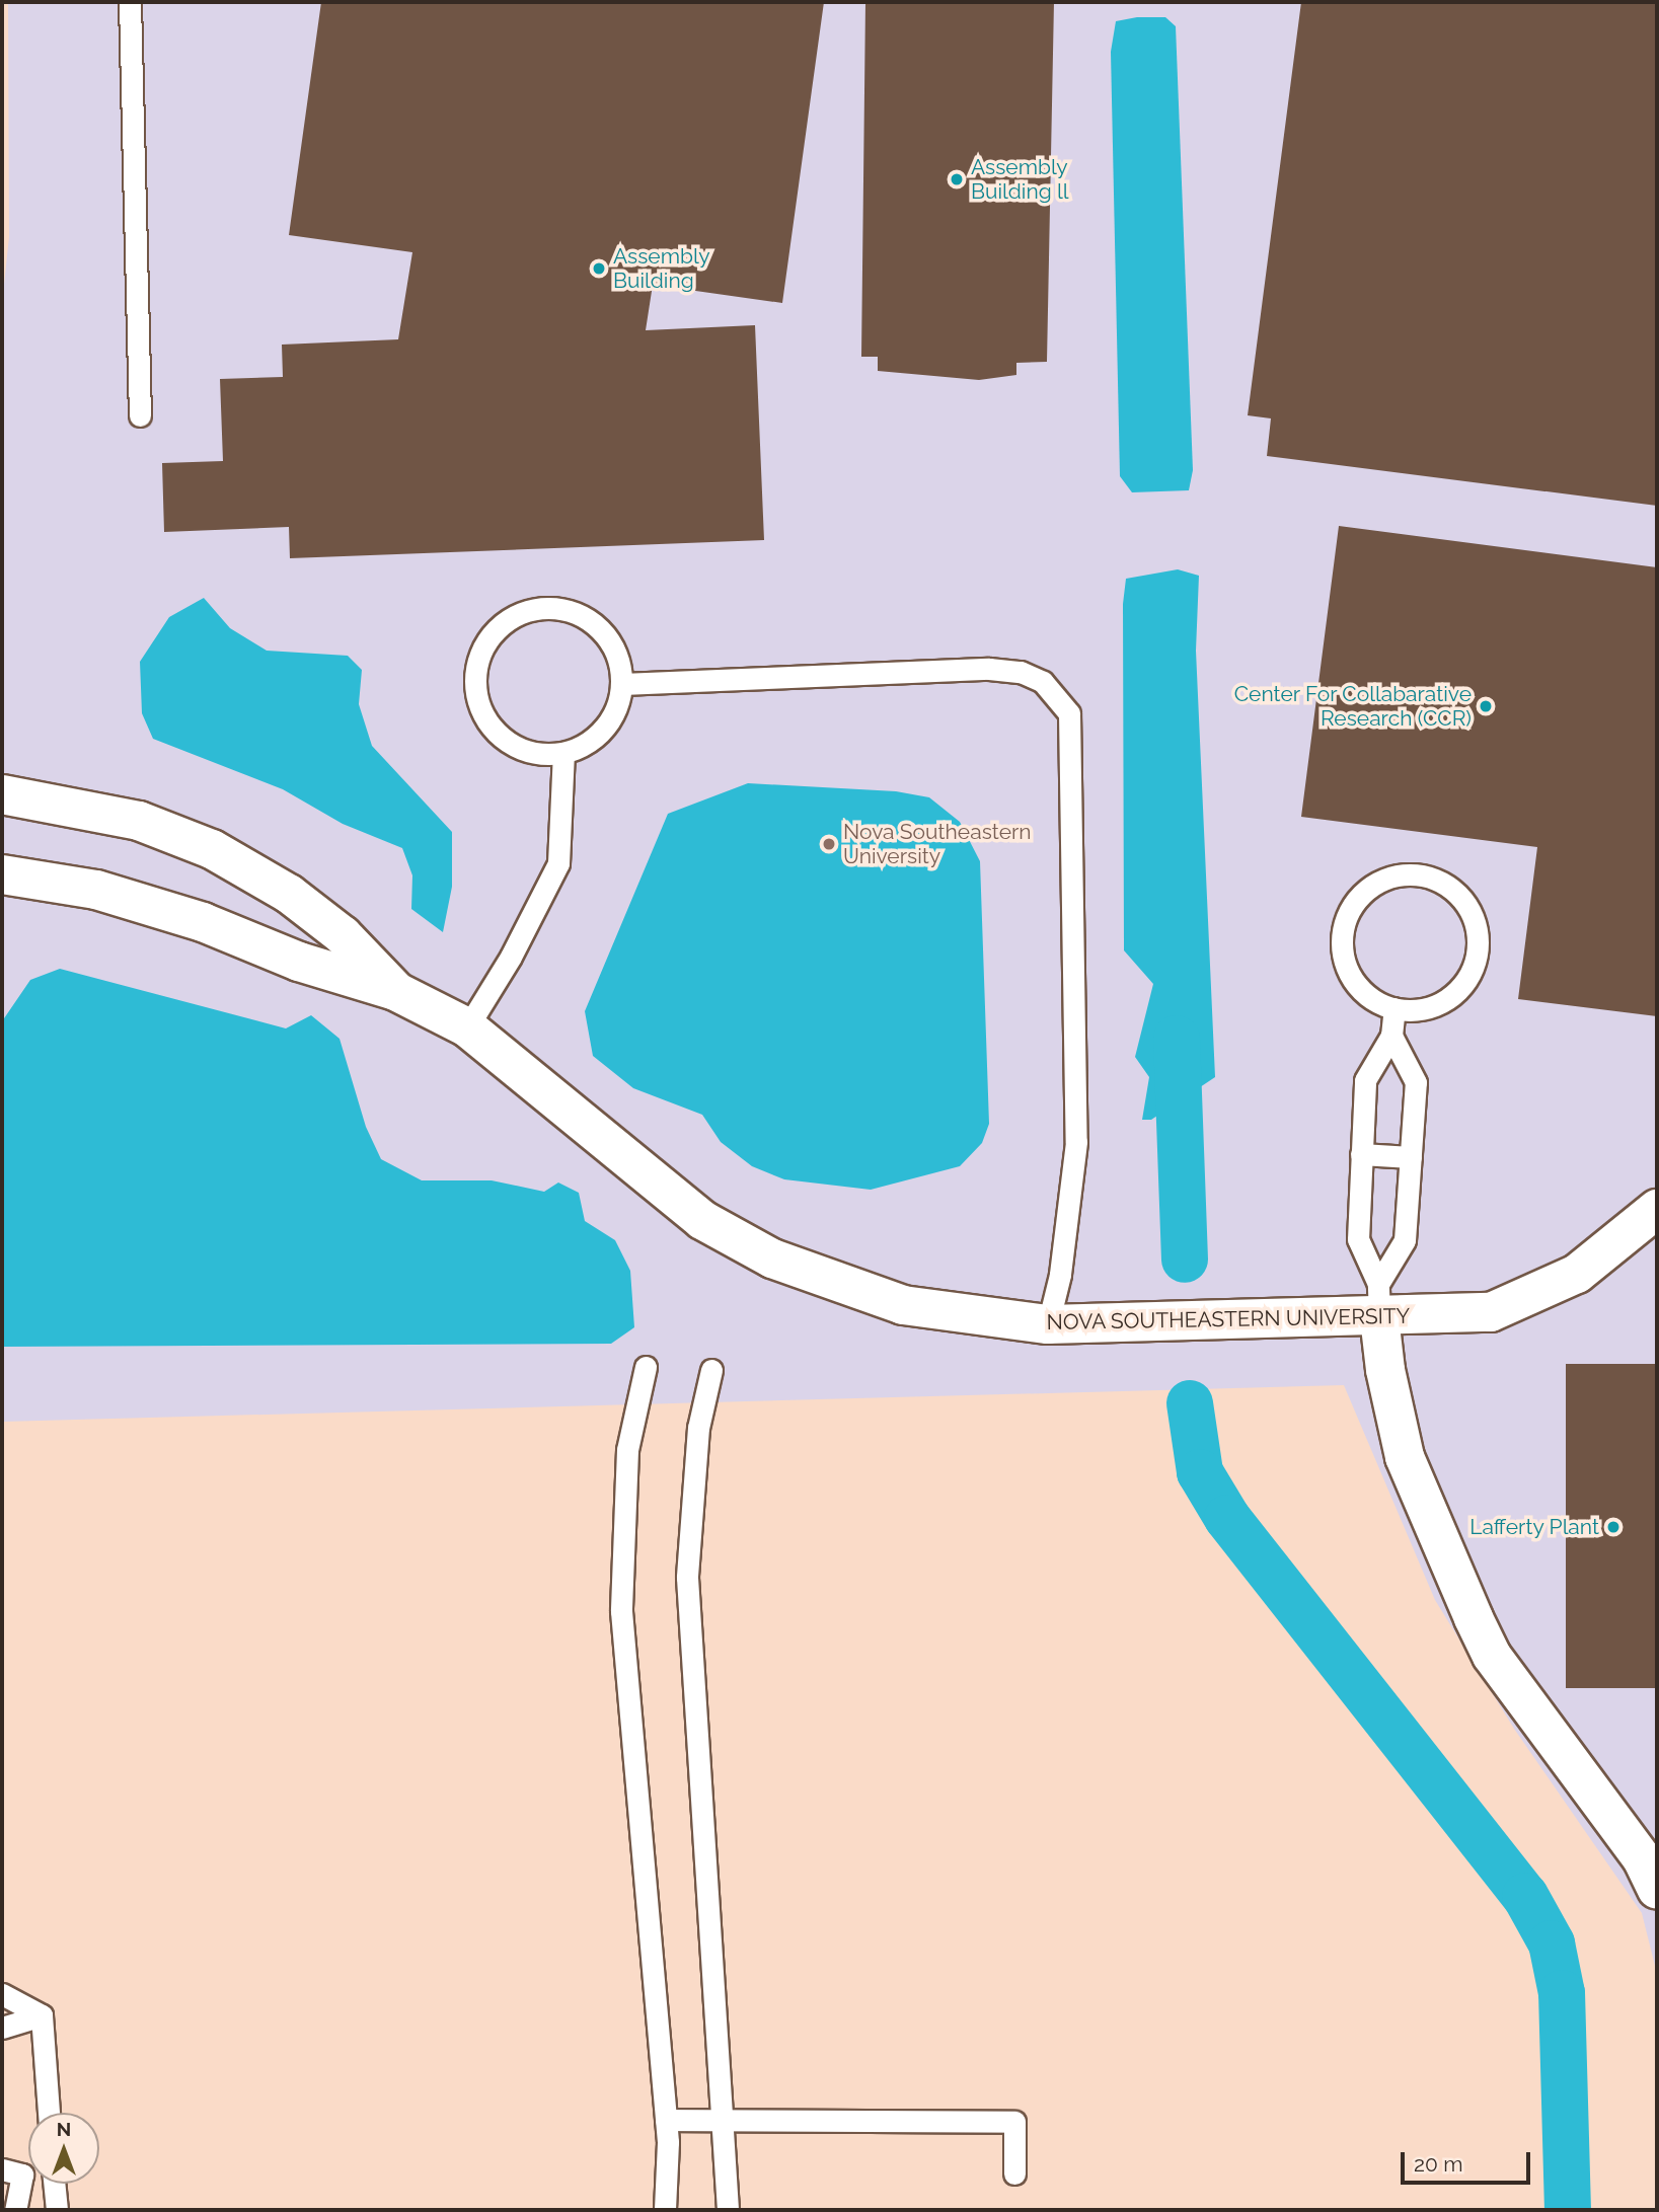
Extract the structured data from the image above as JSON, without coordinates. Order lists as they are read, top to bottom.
{
  "streets": {
    "street": ["NOVA SOUTHEASTERN UNIVERSITY"]
  },
  "places": [
    "Assembly Building ll",
    "Assembly Building",
    "Center For Collabarative Research (CCR)",
    "Nova Southeastern University",
    "Lafferty Plant"
  ],
  "scale_bar": "20 m",
  "north": "top"
}
